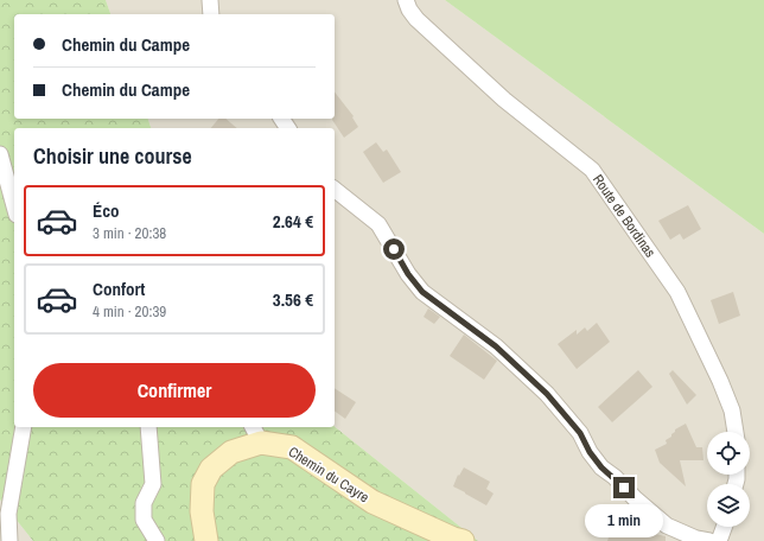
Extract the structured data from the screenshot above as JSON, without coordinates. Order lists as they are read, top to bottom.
{
  "streets": {
    "street": ["Route de Bordinas", "Chemin du Cayre"]
  },
  "page": {
    "banner": ["Chemin du Campe", "Chemin du Campe"],
    "heading": "Choisir une course",
    "list": [
      {
        "name": "Éco",
        "note": "3 min · 20:38",
        "value": "2.64 €"
      },
      {
        "name": "Confort",
        "note": "4 min · 20:39",
        "value": "3.56 €"
      }
    ],
    "buttons": "Confirmer",
    "bubble": "1 min"
  }
}
